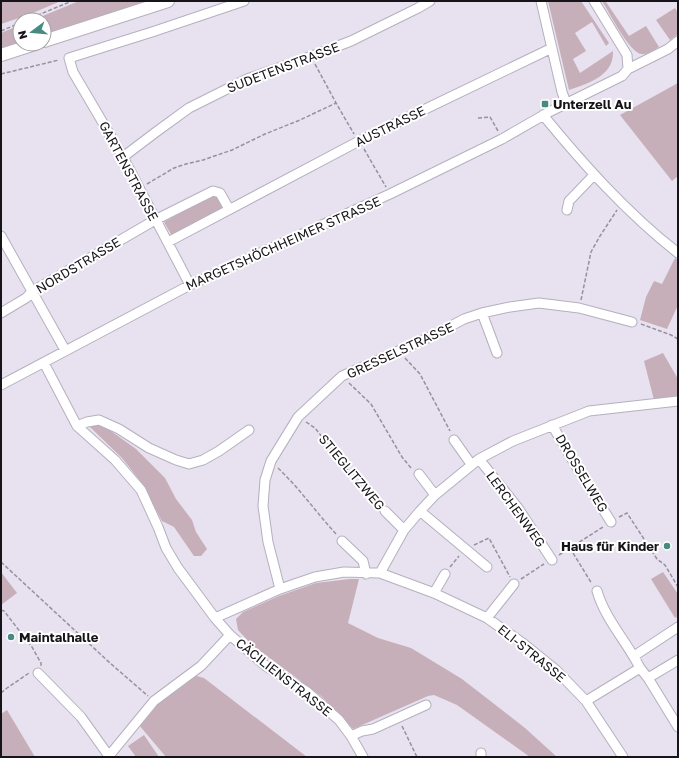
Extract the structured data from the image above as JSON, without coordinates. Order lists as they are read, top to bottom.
{
  "streets": {
    "street": [
      "SUDETENSTRASSE",
      "AUSTRASSE",
      "GARTENSTRASSE",
      "MARGETSHÖCHHEIMER STRASSE",
      "NORDSTRASSE",
      "GRESSELSTRASSE",
      "STIEGLITZWEG",
      "DROSSELWEG",
      "LERCHENWEG",
      "ELI-STRASSE",
      "CÄCILIENSTRASSE"
    ]
  },
  "crossings": [
    ["SUDETENSTRASSE", "GARTENSTRASSE"],
    ["AUSTRASSE", "GARTENSTRASSE"],
    ["GARTENSTRASSE", "MARGETSHÖCHHEIMER STRASSE"],
    ["GARTENSTRASSE", "NORDSTRASSE"],
    ["MARGETSHÖCHHEIMER STRASSE", "CÄCILIENSTRASSE"],
    ["GRESSELSTRASSE", "STIEGLITZWEG"],
    ["GRESSELSTRASSE", "ELI-STRASSE"],
    ["ELI-STRASSE", "CÄCILIENSTRASSE"]
  ],
  "places": {
    "transit": ["Unterzell Au"],
    "other": ["Haus für Kinder", "Maintalhalle"]
  },
  "north": "left"
}
